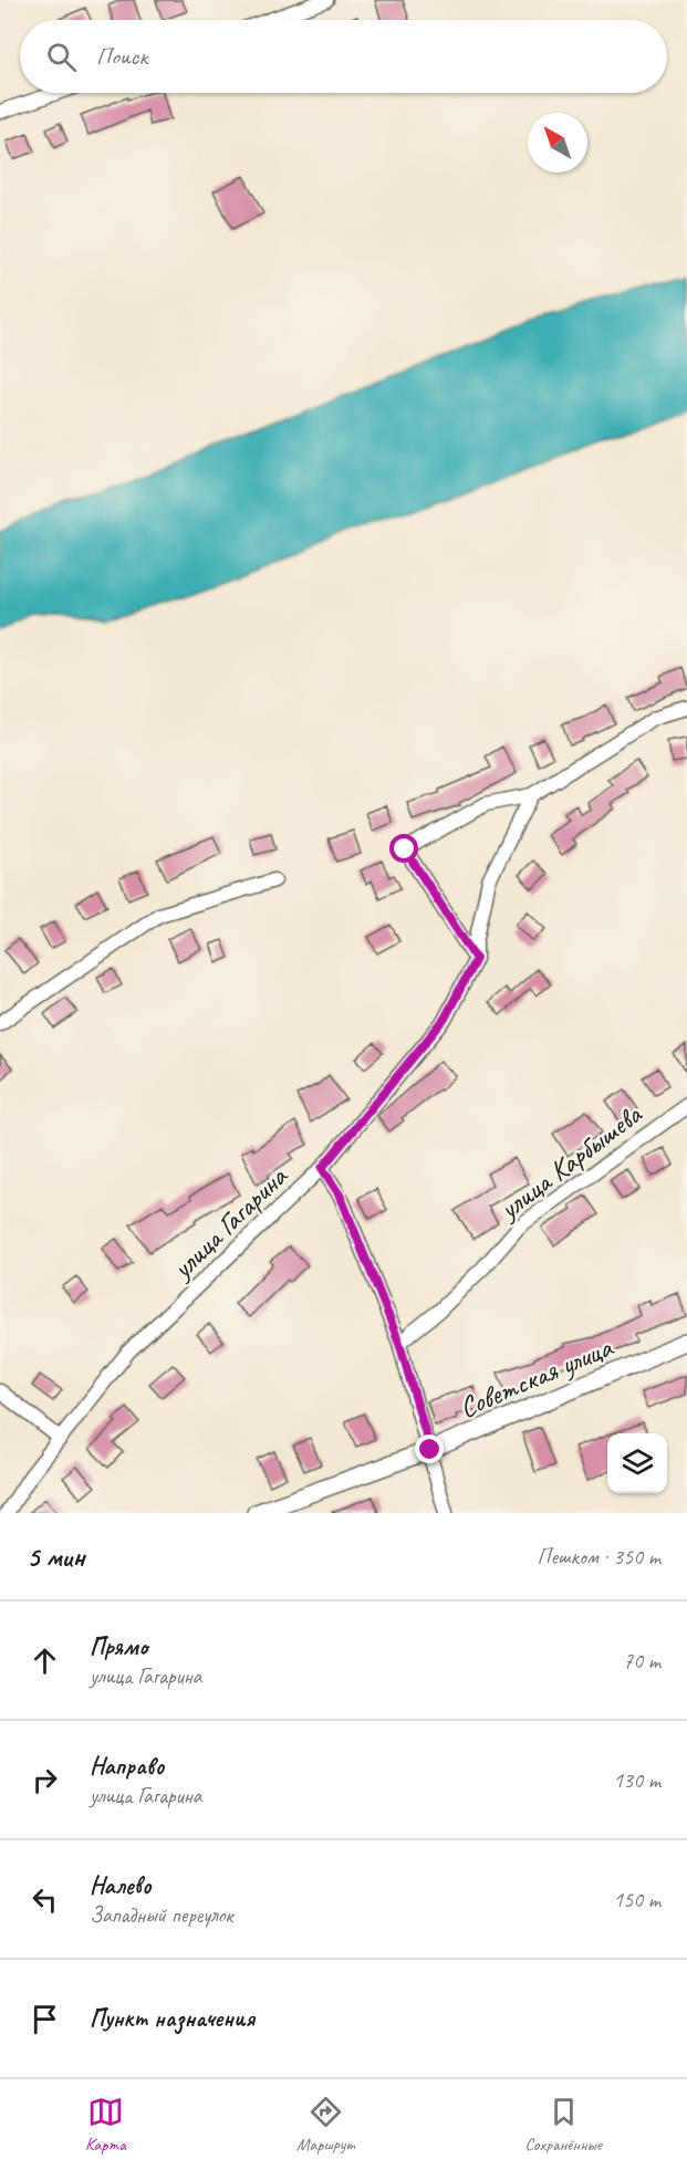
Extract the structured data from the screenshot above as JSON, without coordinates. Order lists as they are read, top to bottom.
{
  "streets": {
    "street": ["улица Карбышева", "улица Гагарина", "Советская улица"]
  },
  "north": "top left",
  "page": {
    "search": "Поиск",
    "heading": ["5 мин", "Пешком · 350 m"],
    "list": [
      ["Прямо", "улица Гагарина", "70 m"],
      ["Направо", "улица Гагарина", "130 m"],
      ["Налево", "Западный переулок", "150 m"],
      "Пункт назначения"
    ],
    "nav": ["Карта", "Маршрут", "Сохранённые"]
  }
}
